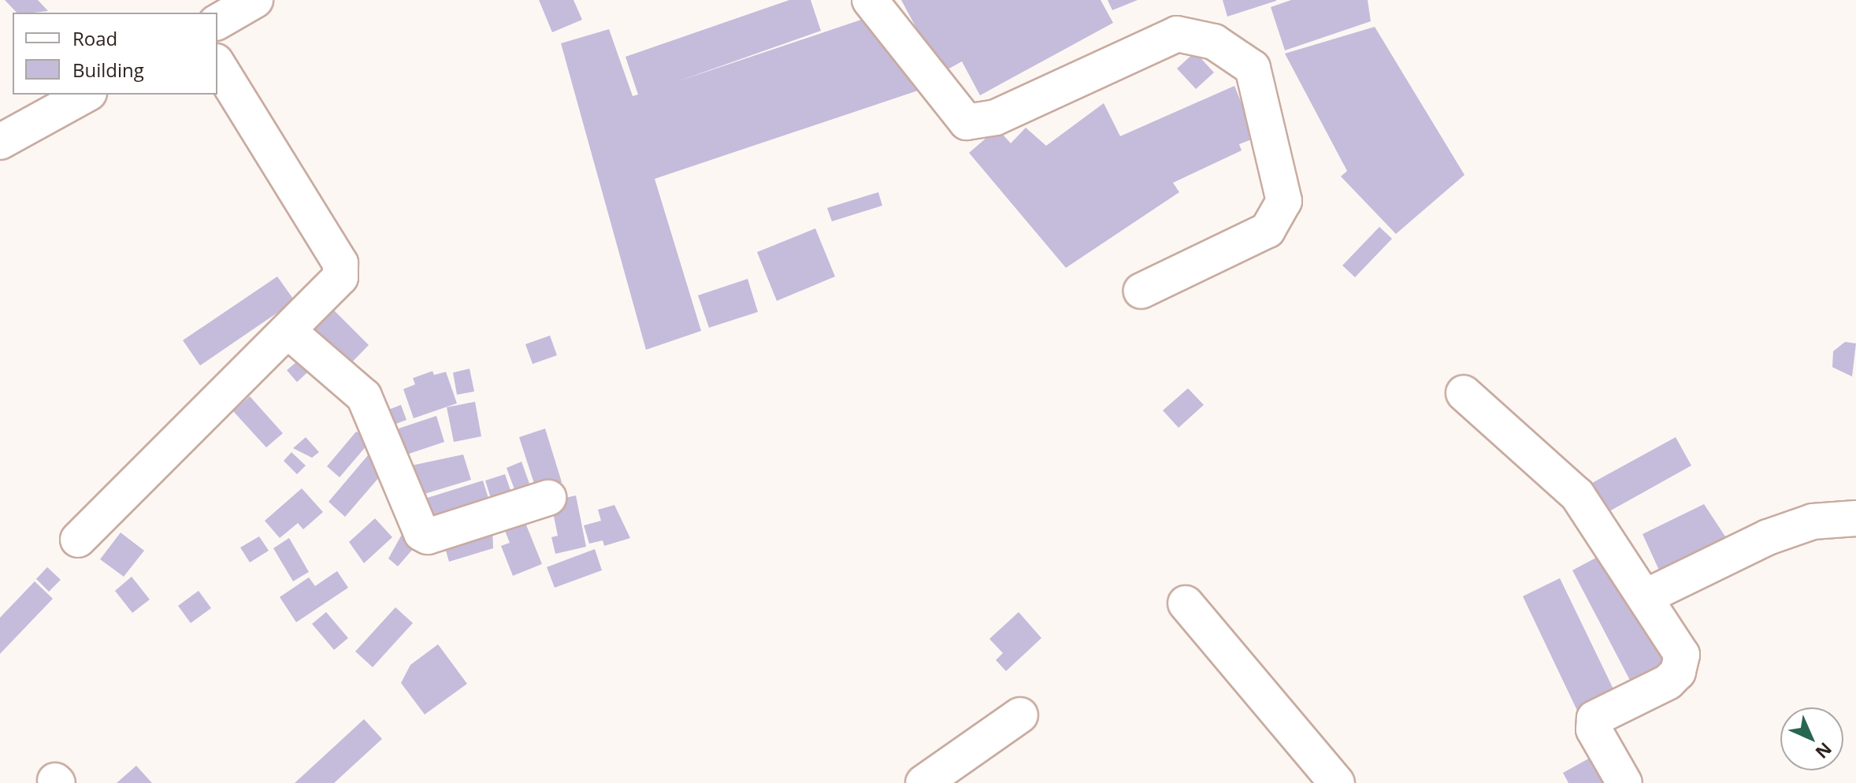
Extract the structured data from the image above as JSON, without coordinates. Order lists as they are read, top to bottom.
{
  "legend": ["Road", "Building"],
  "north": "bottom right"
}
